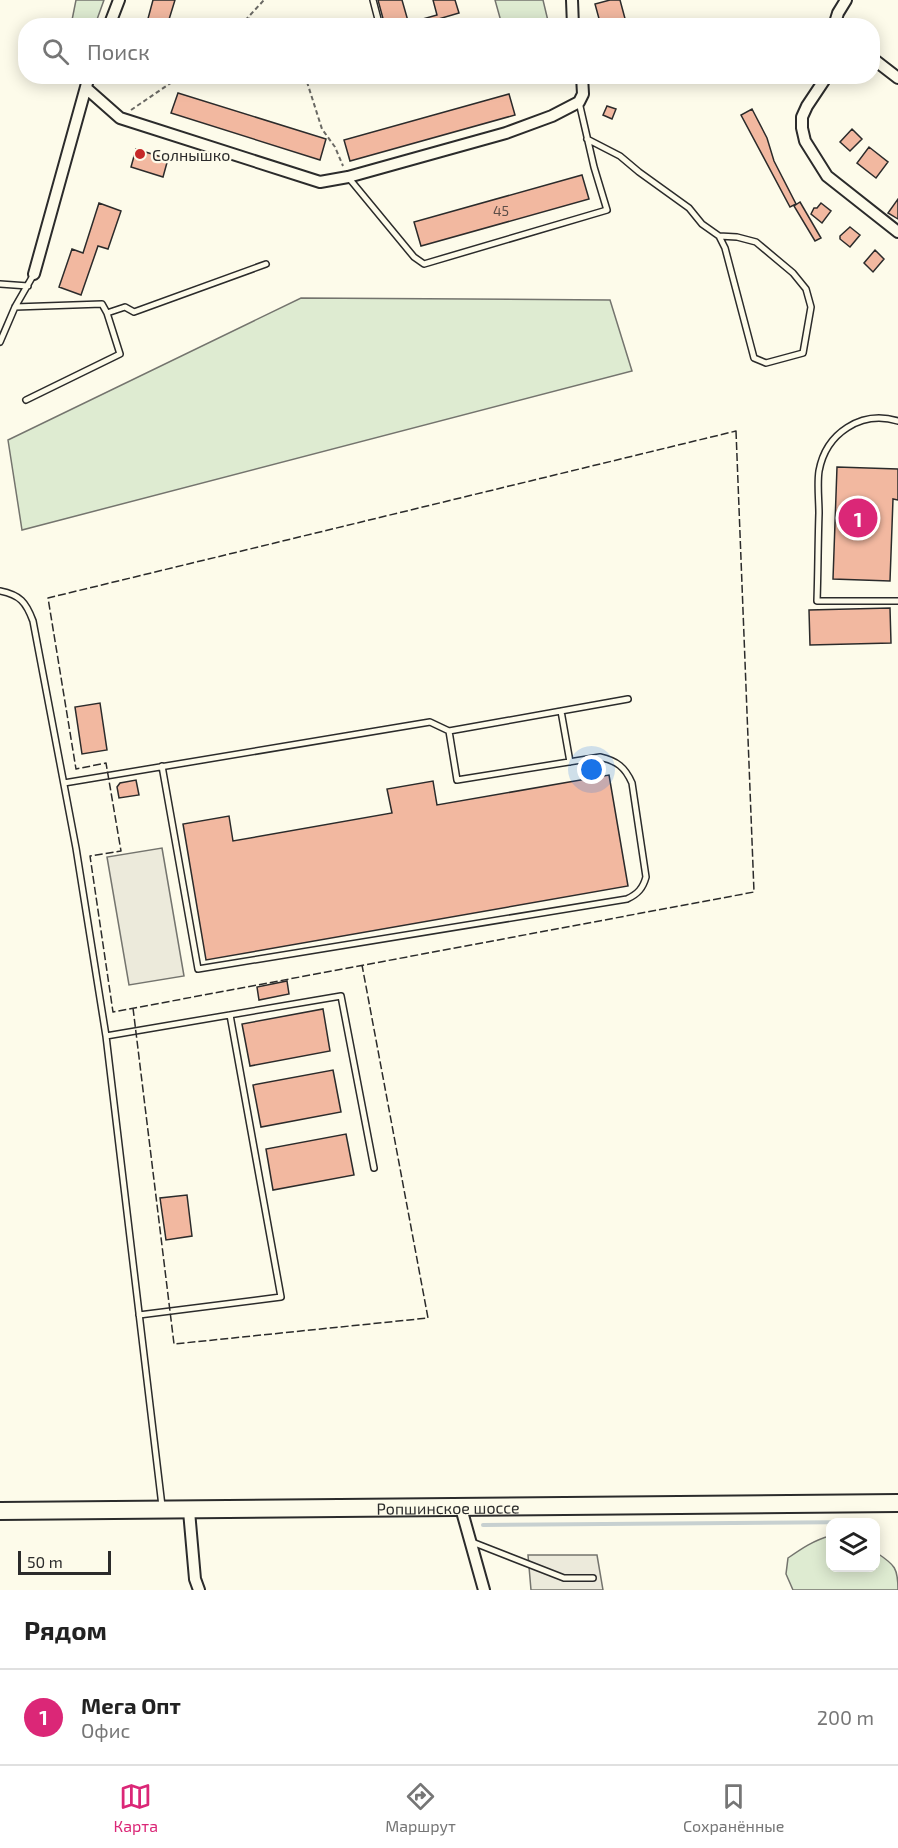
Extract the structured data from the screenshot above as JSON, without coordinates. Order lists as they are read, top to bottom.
{
  "streets": {
    "main road": ["Ропшинское шоссе"]
  },
  "places": ["Солнышко"],
  "house_numbers": ["45"],
  "scale_bar": "50 m",
  "page": {
    "search": "Поиск",
    "pins": "1",
    "scale": "50 m",
    "heading": "Рядом",
    "list": [
      {
        "mark": "1",
        "name": "Мега Опт",
        "note": "Офис",
        "value": "200 m"
      }
    ],
    "nav": ["Карта", "Маршрут", "Сохранённые"]
  }
}
